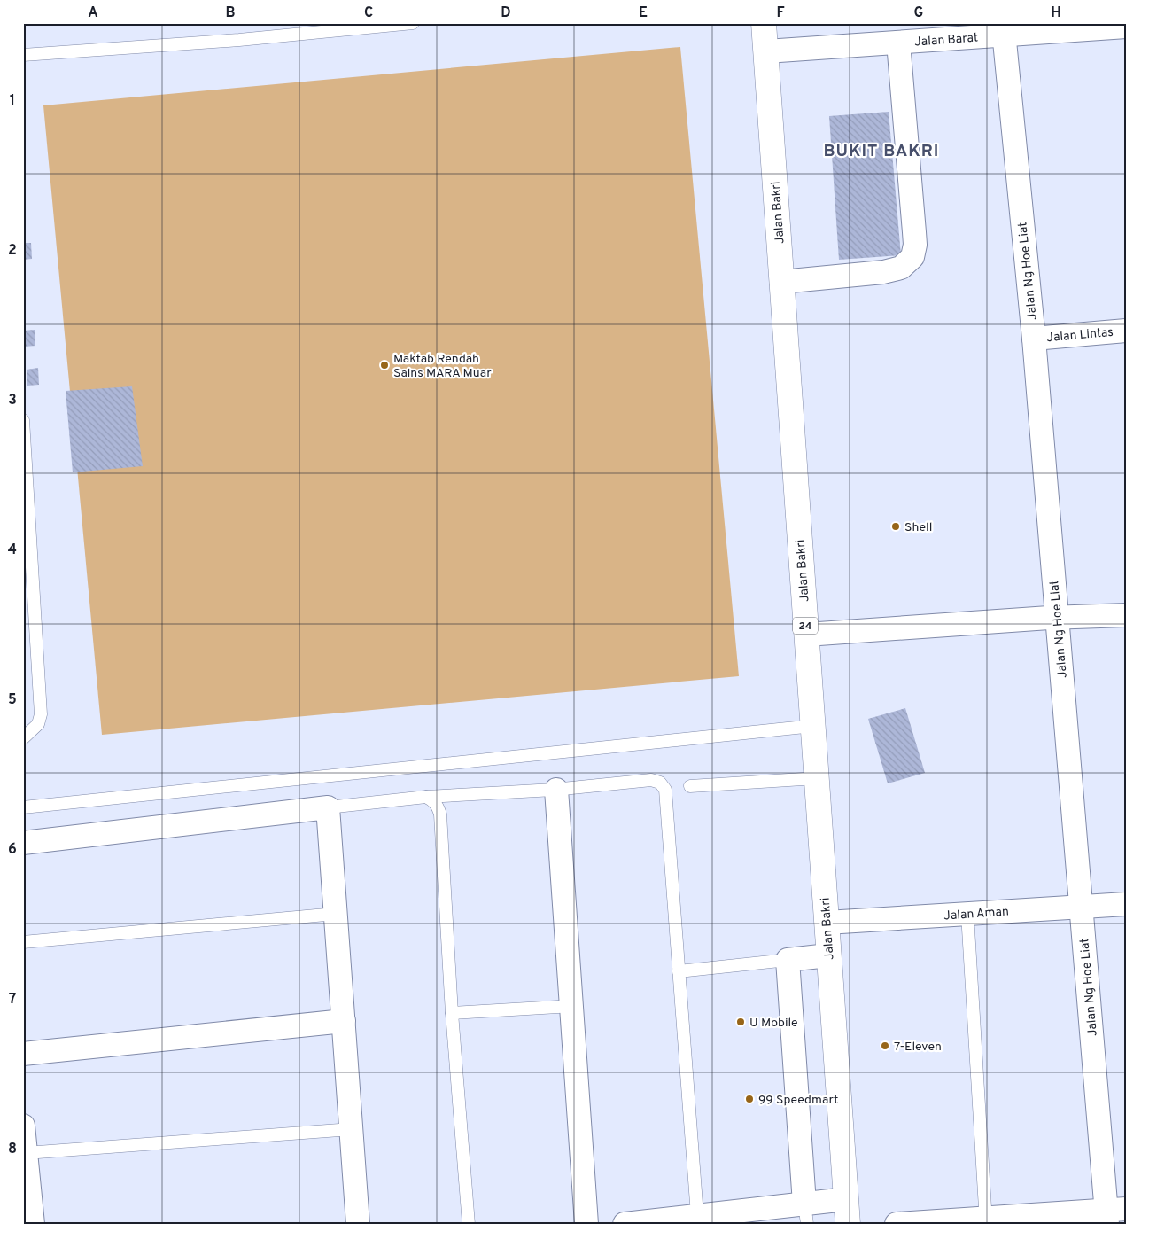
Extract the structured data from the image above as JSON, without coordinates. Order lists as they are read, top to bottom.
{
  "streets": {
    "main road": ["Jalan Bakri", "24"],
    "street": [
      "Jalan Barat",
      "Jalan Ng Hoe Liat",
      "Jalan Lintas",
      "Jalan Aman"
    ]
  },
  "crossings": [
    ["Jalan Barat", "Jalan Bakri"],
    ["Jalan Barat", "Jalan Ng Hoe Liat"],
    ["Jalan Bakri", "Jalan Aman"],
    ["Jalan Ng Hoe Liat", "Jalan Lintas"],
    ["Jalan Ng Hoe Liat", "Jalan Aman"]
  ],
  "districts": ["BUKIT BAKRI"],
  "places": [
    "Maktab Rendah Sains MARA Muar",
    "Shell",
    "U Mobile",
    "7-Eleven",
    "99 Speedmart"
  ],
  "grid": {
    "columns": [
      "A",
      "B",
      "C",
      "D",
      "E",
      "F",
      "G",
      "H"
    ],
    "rows": [
      "1",
      "2",
      "3",
      "4",
      "5",
      "6",
      "7",
      "8"
    ]
  }
}
